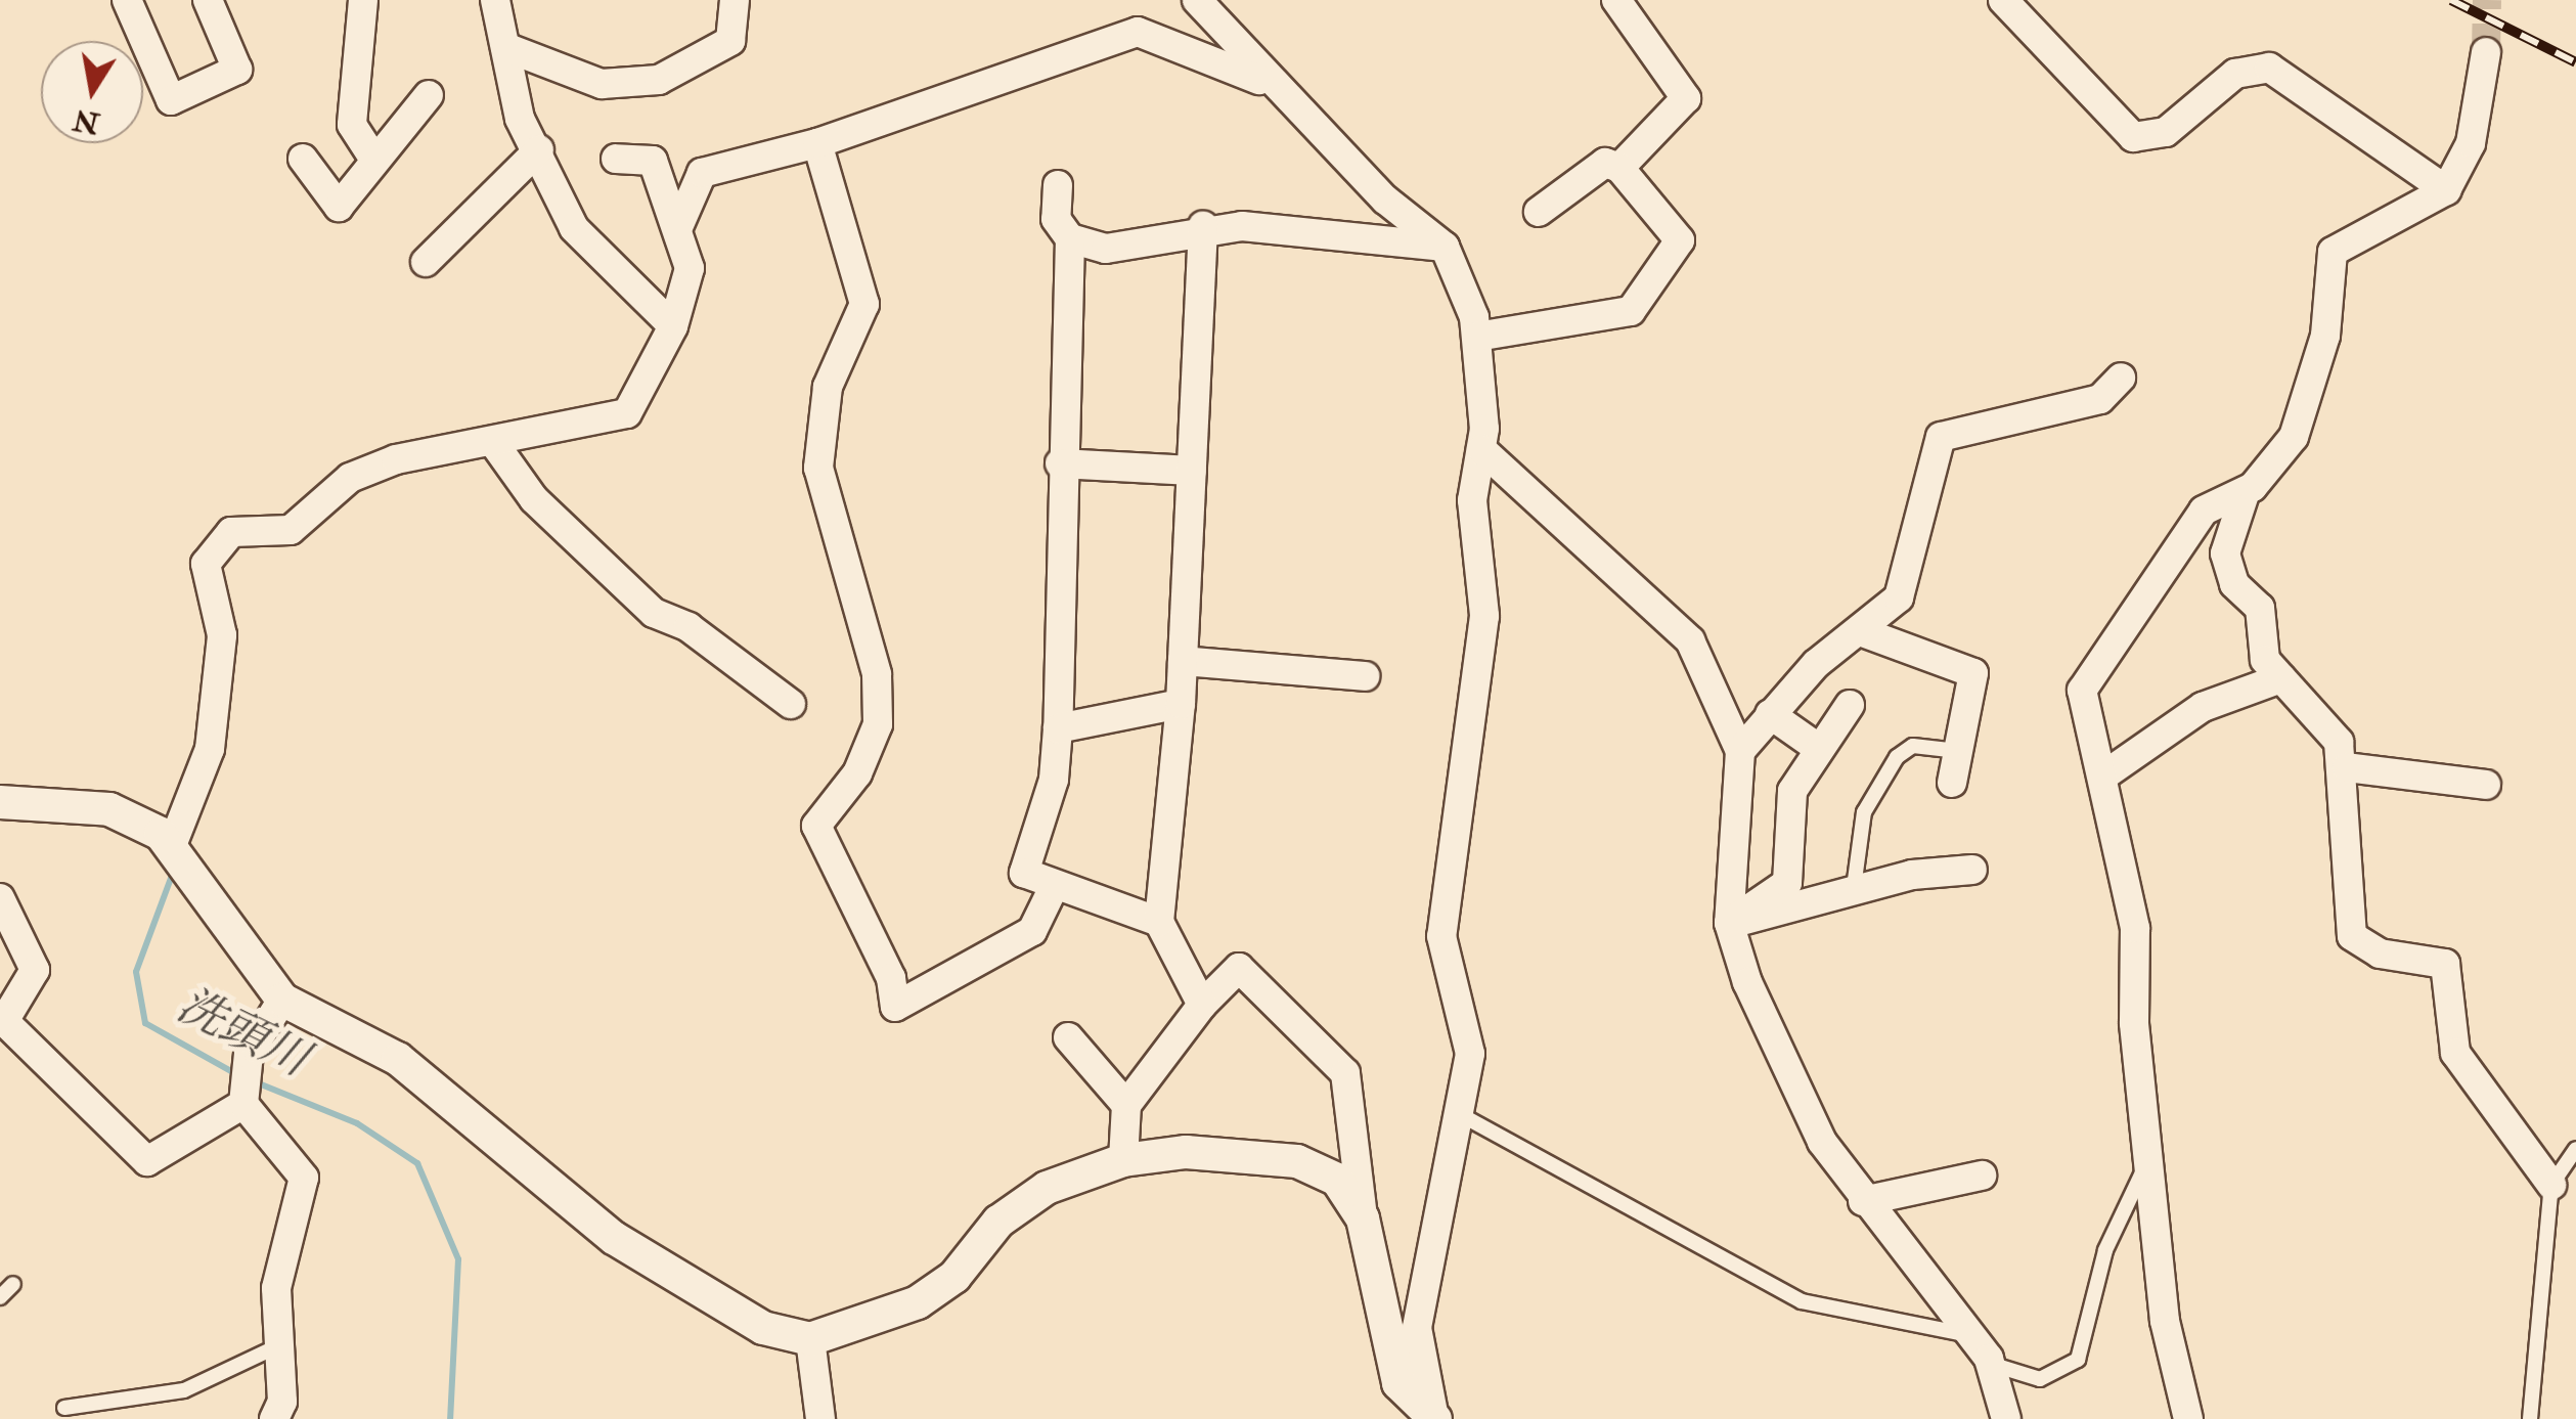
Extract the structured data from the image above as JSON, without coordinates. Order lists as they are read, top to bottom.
{
  "water": ["洗頭川"],
  "north": "bottom"
}
